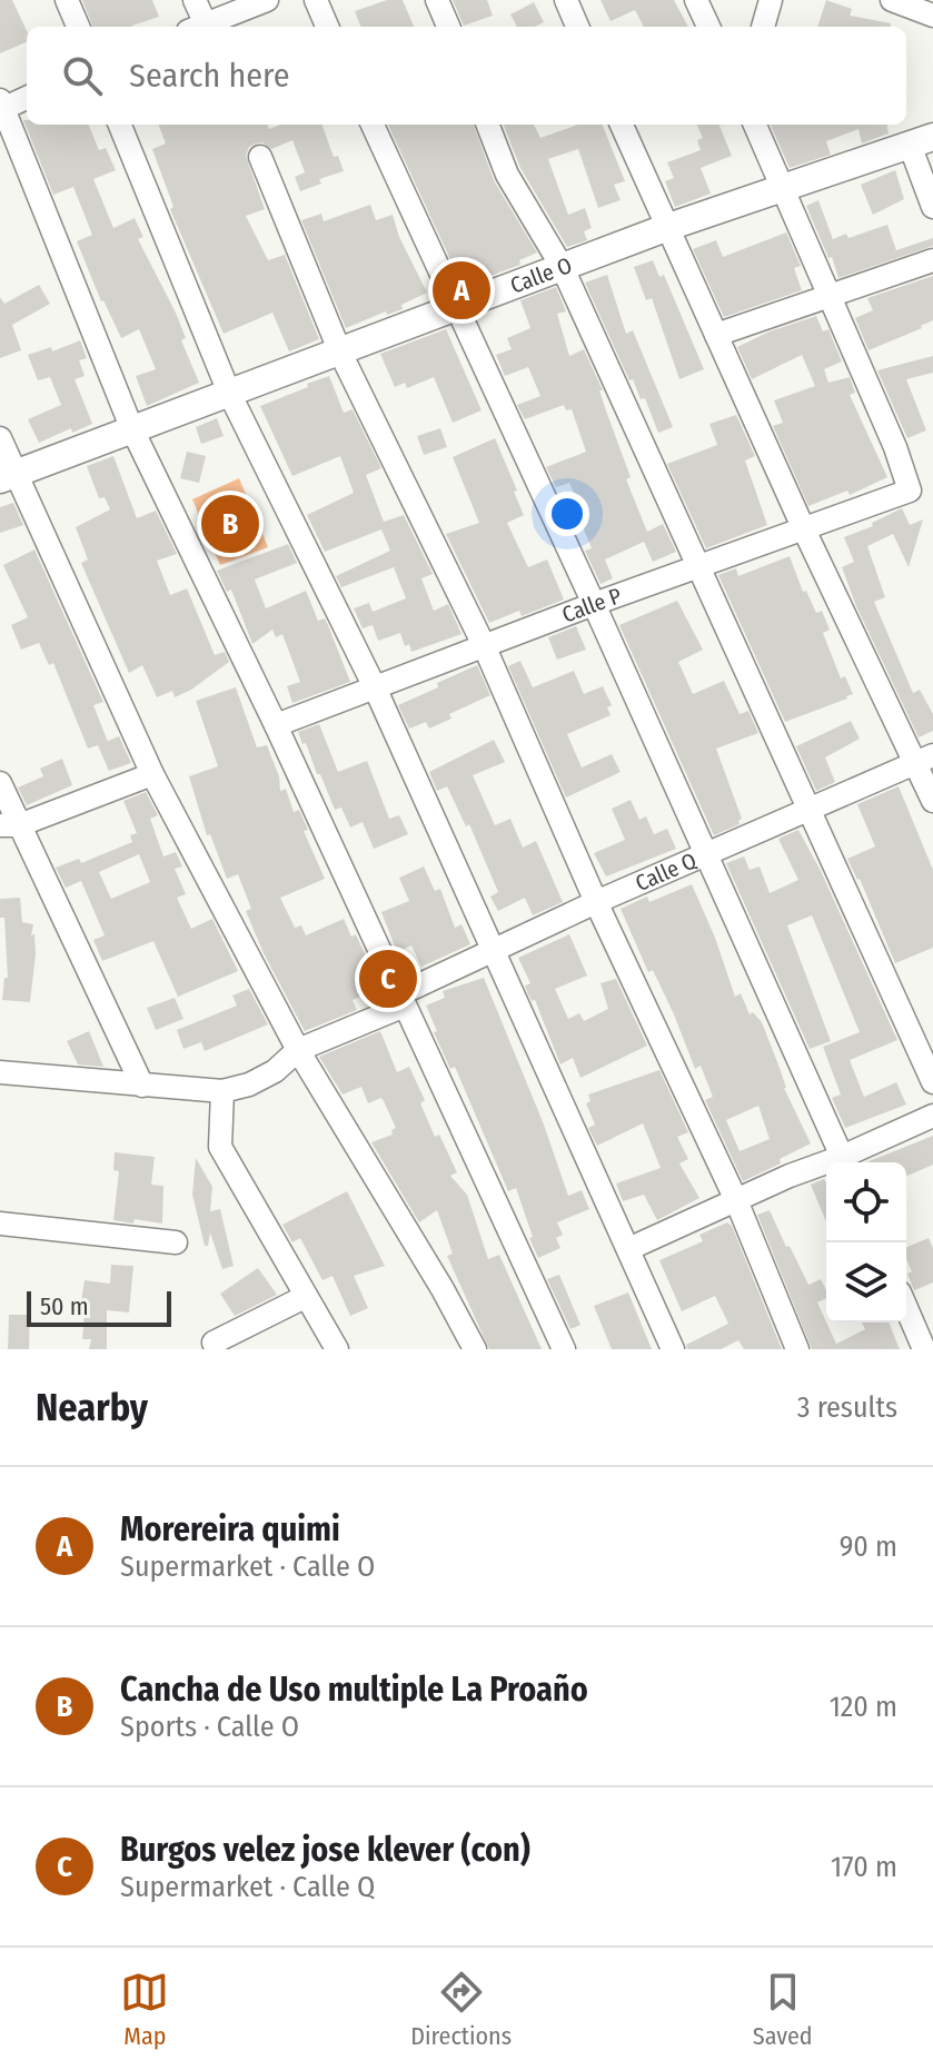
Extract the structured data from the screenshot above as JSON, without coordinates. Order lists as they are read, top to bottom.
{
  "streets": {
    "street": ["Calle O", "Calle P", "Calle Q"]
  },
  "scale_bar": "50 m",
  "page": {
    "search": "Search here",
    "pins": ["A", "B", "C"],
    "scale": "50 m",
    "heading": ["Nearby", "3 results"],
    "list": [
      {
        "mark": "A",
        "name": "Morereira quimi",
        "note": "Supermarket · Calle O",
        "value": "90 m"
      },
      {
        "mark": "B",
        "name": "Cancha de Uso multiple La Proaño",
        "note": "Sports · Calle O",
        "value": "120 m"
      },
      {
        "mark": "C",
        "name": "Burgos velez jose klever (con)",
        "note": "Supermarket · Calle Q",
        "value": "170 m"
      }
    ],
    "nav": ["Map", "Directions", "Saved"]
  }
}
